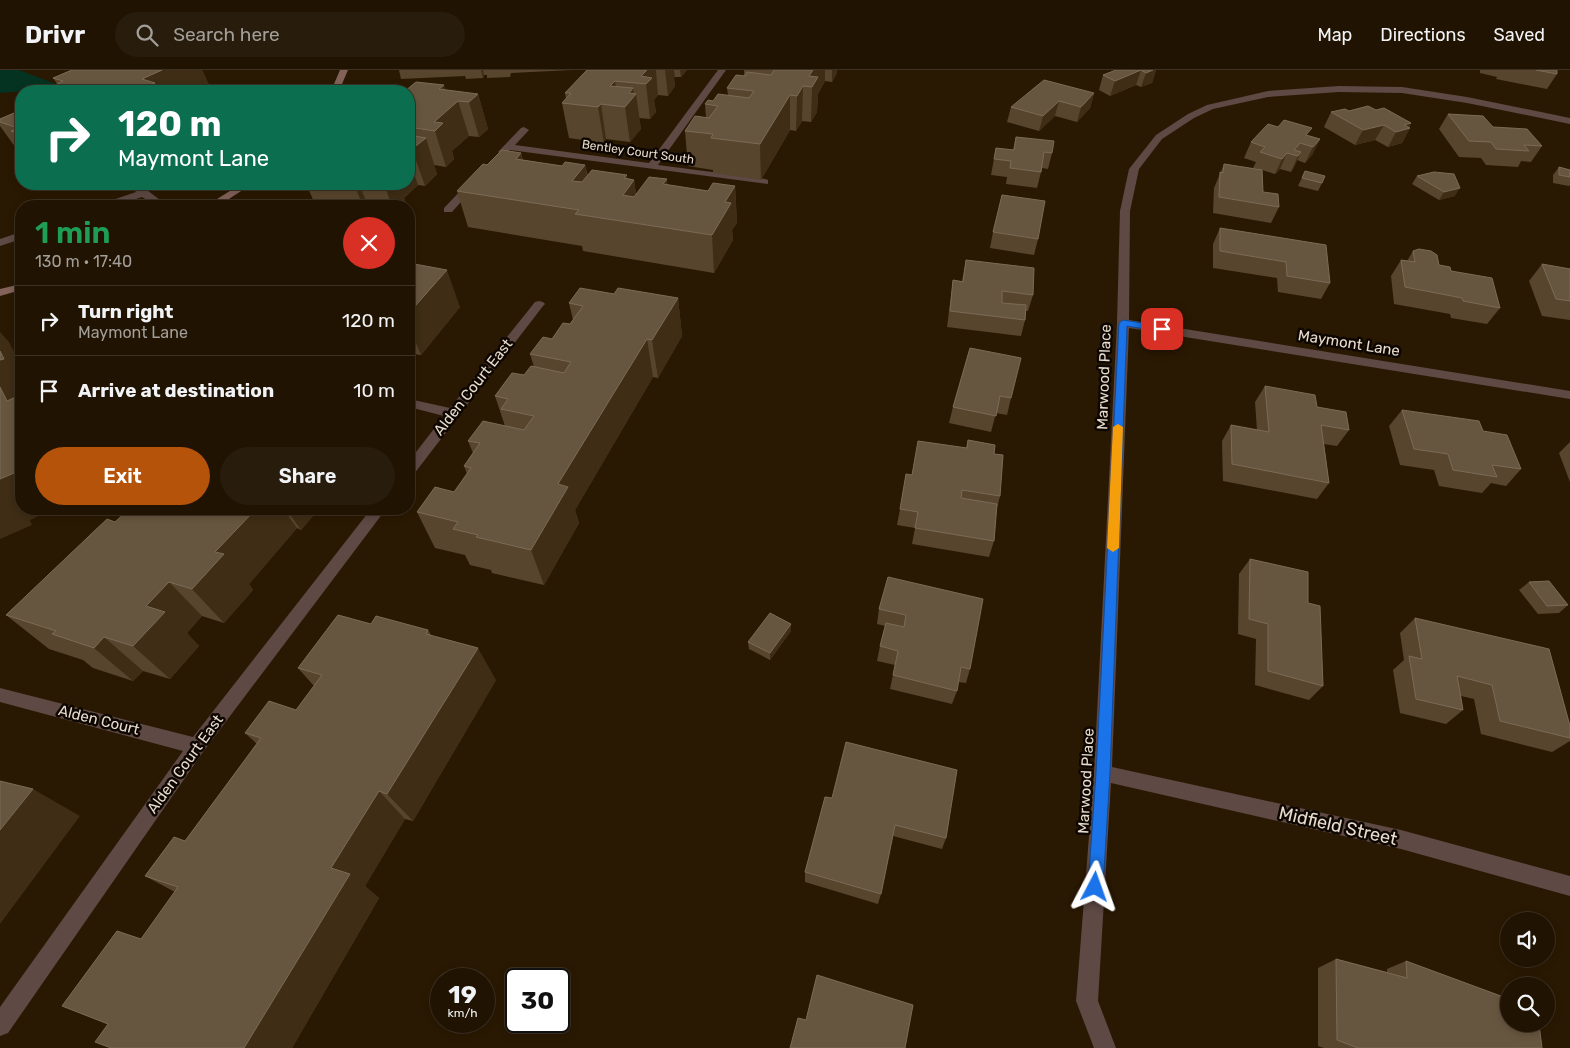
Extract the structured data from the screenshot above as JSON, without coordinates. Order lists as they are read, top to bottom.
{
  "streets": {
    "street": [
      "Bentley Court South",
      "Maymont Lane",
      "Marwood Place",
      "Alden Court East",
      "Alden Court",
      "Midfield Street"
    ]
  },
  "crossings": [
    ["Maymont Lane", "Marwood Place"],
    ["Marwood Place", "Midfield Street"],
    ["Alden Court East", "Alden Court"]
  ],
  "page": {
    "header": "Drivr",
    "search": "Search here",
    "nav": ["Map", "Directions", "Saved"],
    "turn": ["120 m", "Maymont Lane"],
    "heading": ["1 min", "130 m · 17:40"],
    "list": [
      {
        "name": "Turn right",
        "note": "Maymont Lane",
        "value": "120 m"
      },
      {
        "name": "Arrive at destination",
        "value": "10 m"
      }
    ],
    "buttons": ["Exit", "Share"],
    "speed": "19 km/h",
    "limit": "30"
  }
}
